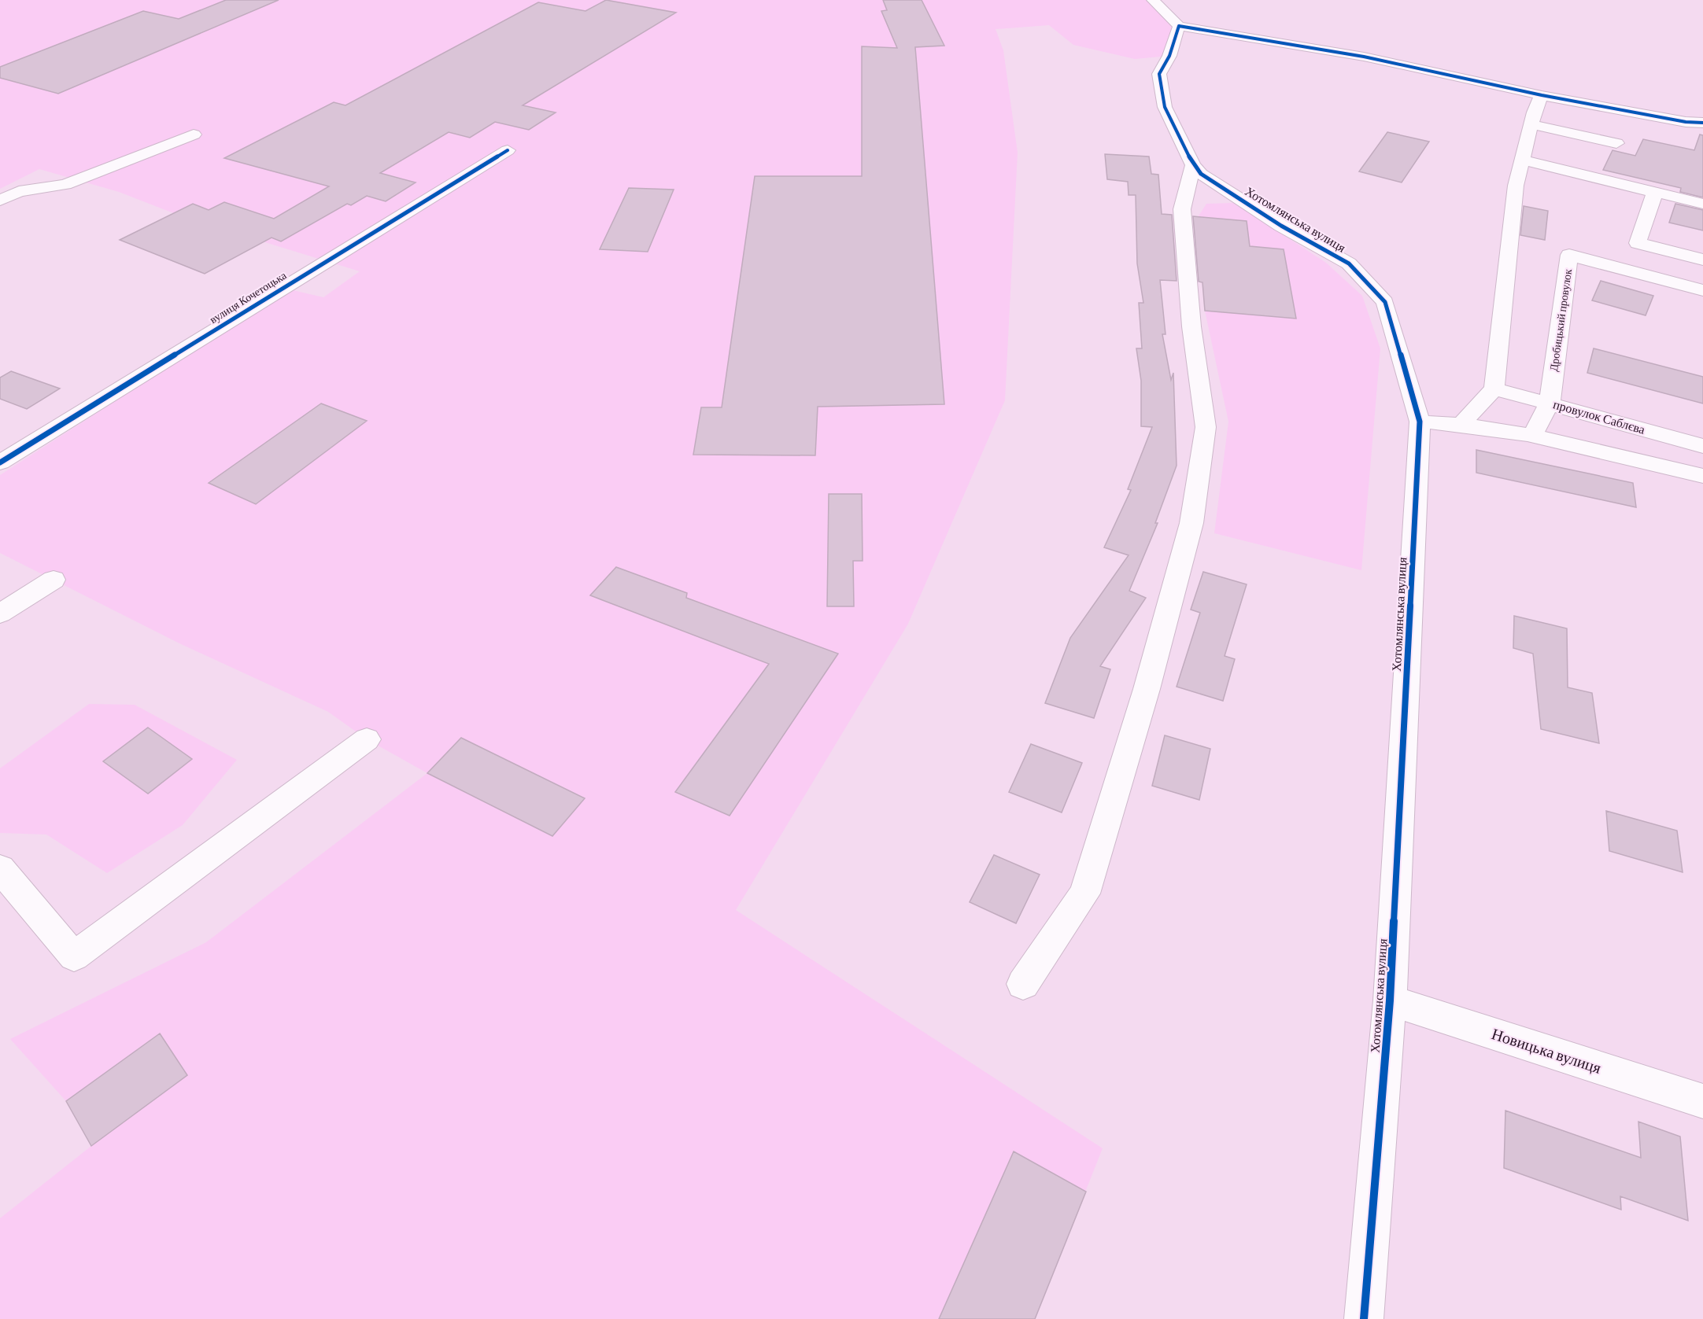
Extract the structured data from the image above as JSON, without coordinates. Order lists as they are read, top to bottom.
{
  "streets": {
    "street": [
      "Хотомлянська вулиця",
      "вулиця Кочетоцька",
      "Дробицький провулок",
      "провулок Саблєва",
      "Новицька вулиця"
    ]
  },
  "crossings": [
    ["Хотомлянська вулиця", "Новицька вулиця"],
    ["Дробицький провулок", "провулок Саблєва"]
  ]
}
